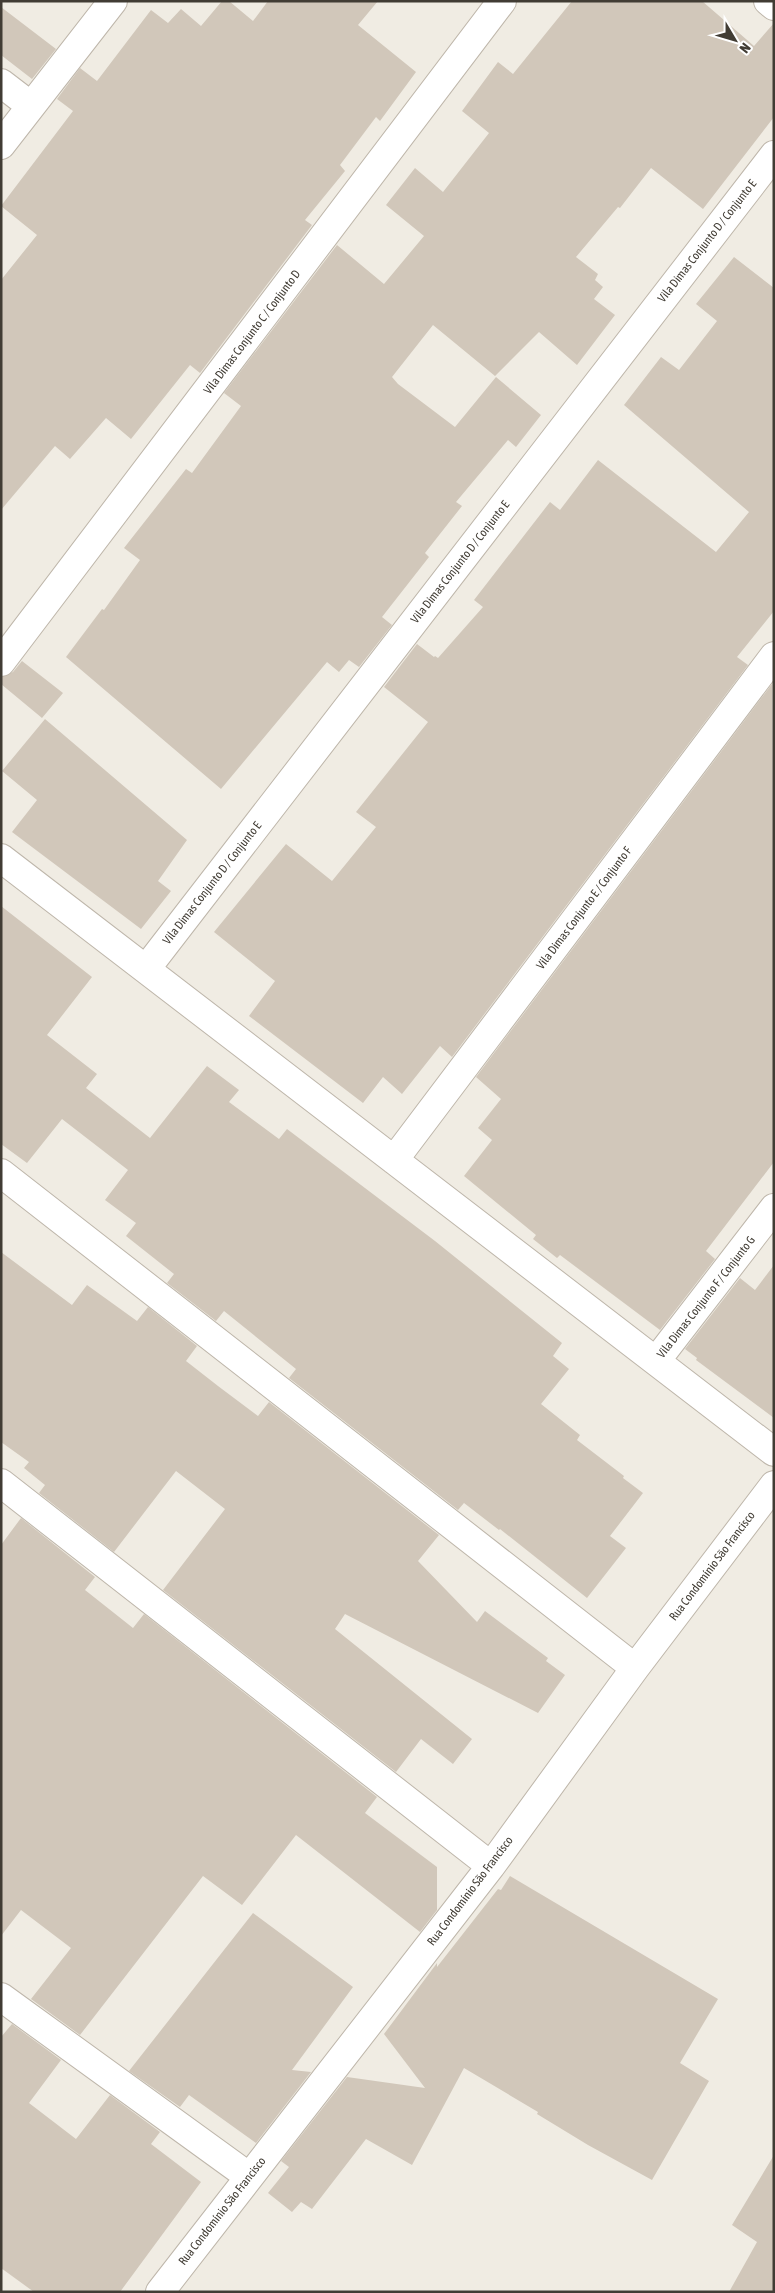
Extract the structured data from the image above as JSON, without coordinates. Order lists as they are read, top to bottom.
{
  "streets": {
    "street": [
      "Vila Dimas Conjunto D / Conjunto E",
      "Vila Dimas Conjunto C / Conjunto D",
      "Vila Dimas Conjunto E / Conjunto F",
      "Vila Dimas Conjunto F / Conjunto G",
      "Rua Condomínio São Francisco"
    ]
  },
  "north": "bottom right"
}
